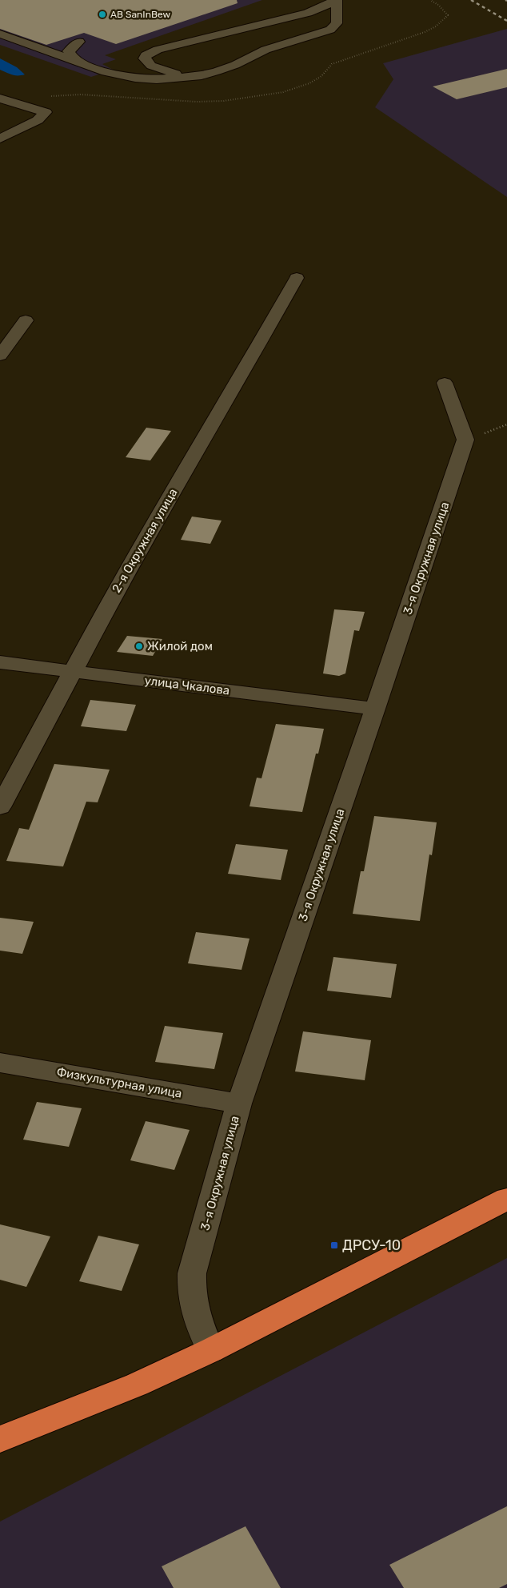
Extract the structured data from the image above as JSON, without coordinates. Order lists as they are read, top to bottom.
{
  "streets": {
    "street": [
      "2-я Окружная улица",
      "3-я Окружная улица",
      "улица Чкалова",
      "Физкультурная улица"
    ]
  },
  "crossings": [
    ["2-я Окружная улица", "улица Чкалова"],
    ["3-я Окружная улица", "улица Чкалова"],
    ["3-я Окружная улица", "Физкультурная улица"]
  ],
  "places": {
    "other": ["AB SanInBew", "Жилой дом"],
    "transit": ["ДРСУ-10"]
  }
}
